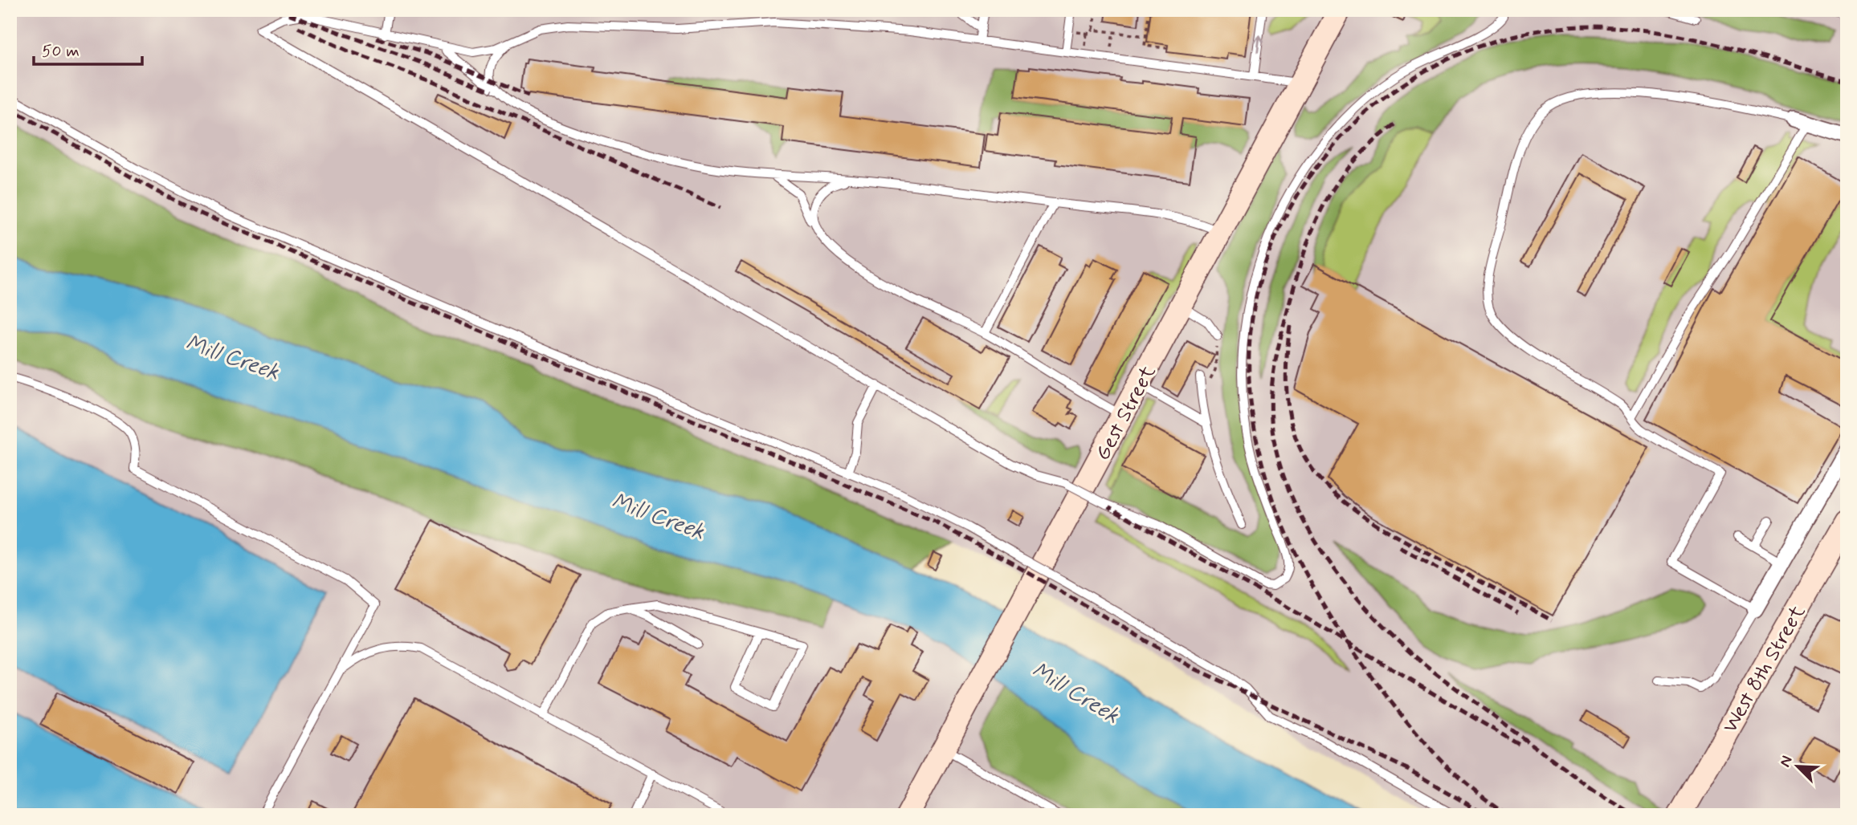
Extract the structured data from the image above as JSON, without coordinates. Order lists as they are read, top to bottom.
{
  "streets": {
    "street": ["Gest Street", "West 8th Street"]
  },
  "water": ["Mill Creek"],
  "scale_bar": "50 m",
  "north": "top left"
}
